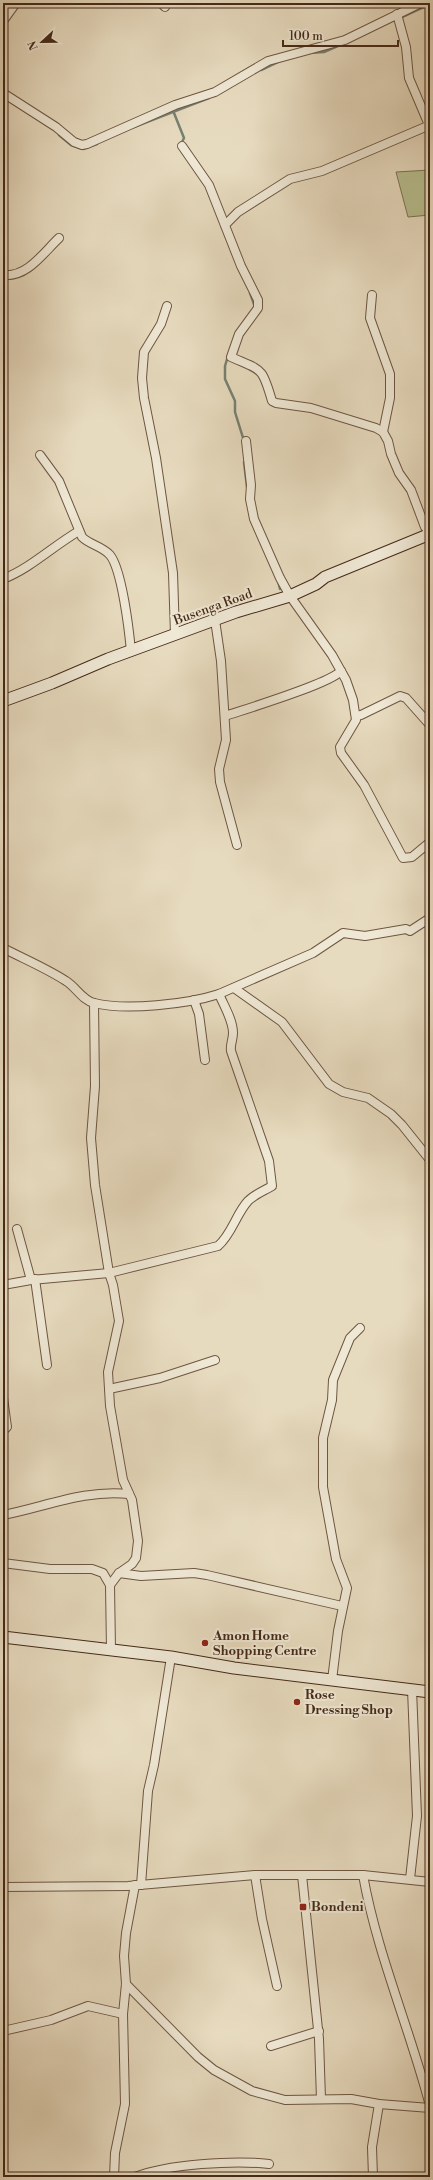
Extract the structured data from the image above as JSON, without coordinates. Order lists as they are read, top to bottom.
{
  "streets": {
    "street": ["Busenga Road"]
  },
  "places": {
    "other": ["Amon Home Shopping Centre", "Rose Dressing Shop"],
    "transit": ["Bondeni"]
  },
  "scale_bar": "100 m",
  "north": "left"
}
